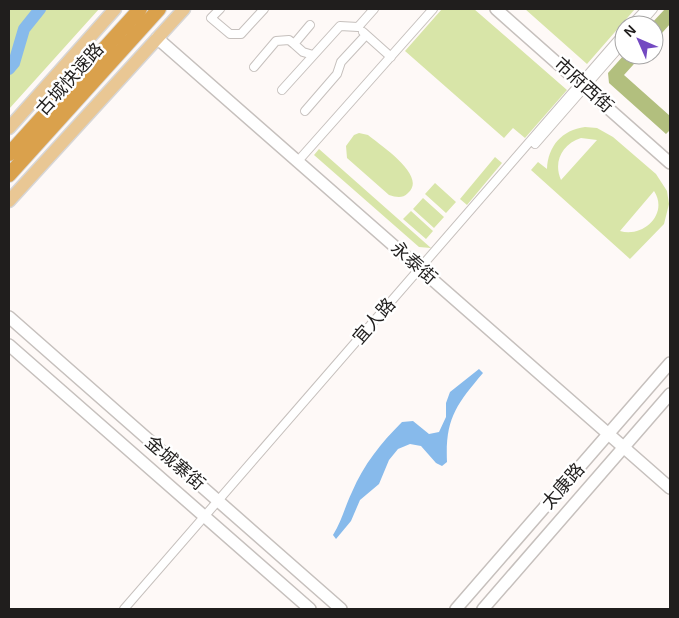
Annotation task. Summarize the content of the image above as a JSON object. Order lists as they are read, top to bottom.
{
  "streets": {
    "highway": ["古城快速路"],
    "main road": [
      "市府西街",
      "永泰街",
      "金城寨街",
      "太康路"
    ],
    "street": ["宜人路"]
  },
  "crossings": [
    ["市府西街", "宜人路"],
    ["永泰街", "宜人路"],
    ["永泰街", "太康路"],
    ["宜人路", "金城寨街"]
  ],
  "north": "top left"
}
